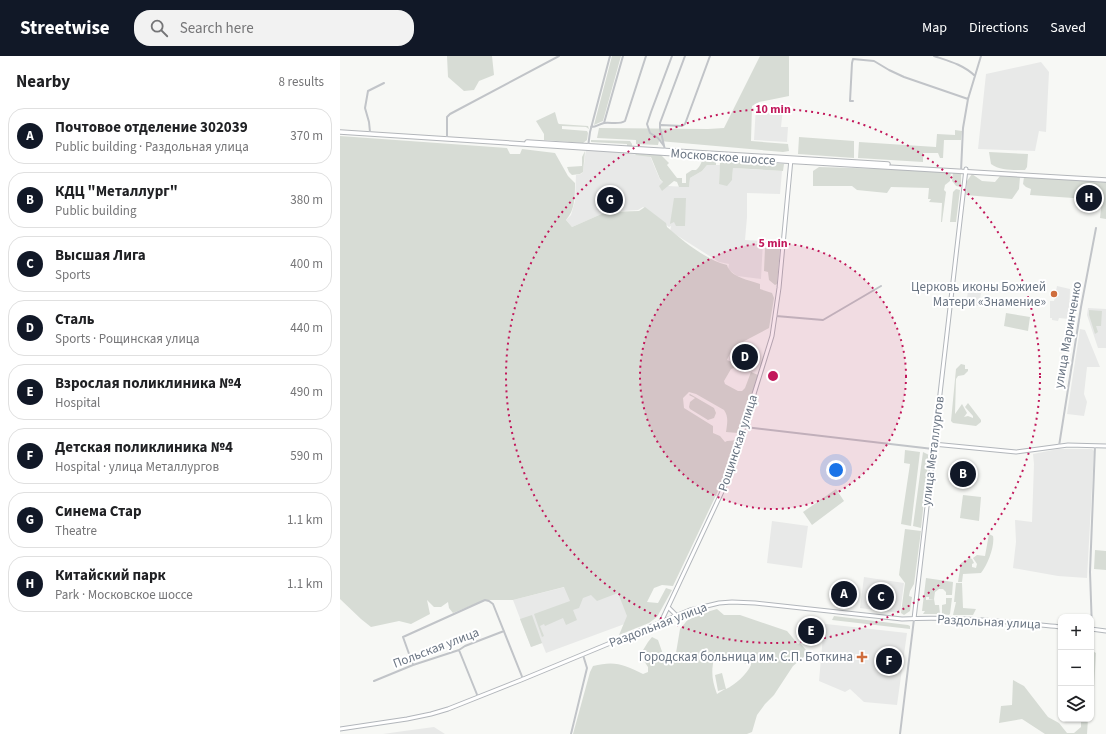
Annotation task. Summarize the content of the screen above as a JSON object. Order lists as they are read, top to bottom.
{
  "streets": {
    "main road": [
      "Московское шоссе",
      "Рощинская улица",
      "улица Металлургов",
      "Раздольная улица"
    ],
    "street": ["улица Маринченко", "Польская улица"]
  },
  "crossings": [
    ["Московское шоссе", "Рощинская улица"],
    ["Московское шоссе", "улица Металлургов"],
    ["Рощинская улица", "Раздольная улица"],
    ["улица Металлургов", "Раздольная улица"]
  ],
  "places": {
    "other": ["Церковь иконы Божией Матери «Знамение»"],
    "health": ["Городская больница им. С.П. Боткина"]
  },
  "page": {
    "header": "Streetwise",
    "search": "Search here",
    "nav": ["Map", "Directions", "Saved"],
    "heading": ["Nearby", "8 results"],
    "list": [
      {
        "mark": "A",
        "name": "Почтовое отделение 302039",
        "note": "Public building · Раздольная улица",
        "value": "370 m"
      },
      {
        "mark": "B",
        "name": "КДЦ \"Металлург\"",
        "note": "Public building",
        "value": "380 m"
      },
      {
        "mark": "C",
        "name": "Высшая Лига",
        "note": "Sports",
        "value": "400 m"
      },
      {
        "mark": "D",
        "name": "Сталь",
        "note": "Sports · Рощинская улица",
        "value": "440 m"
      },
      {
        "mark": "E",
        "name": "Взрослая поликлиника №4",
        "note": "Hospital",
        "value": "490 m"
      },
      {
        "mark": "F",
        "name": "Детская поликлиника №4",
        "note": "Hospital · улица Металлургов",
        "value": "590 m"
      },
      {
        "mark": "G",
        "name": "Синема Стар",
        "note": "Theatre",
        "value": "1.1 km"
      },
      {
        "mark": "H",
        "name": "Китайский парк",
        "note": "Park · Московское шоссе",
        "value": "1.1 km"
      }
    ],
    "pins": [
      "H",
      "G",
      "D",
      "B",
      "A",
      "C",
      "E",
      "F"
    ],
    "map_buttons": ["+", "−"]
  },
  "rings": ["10 min", "5 min"]
}
